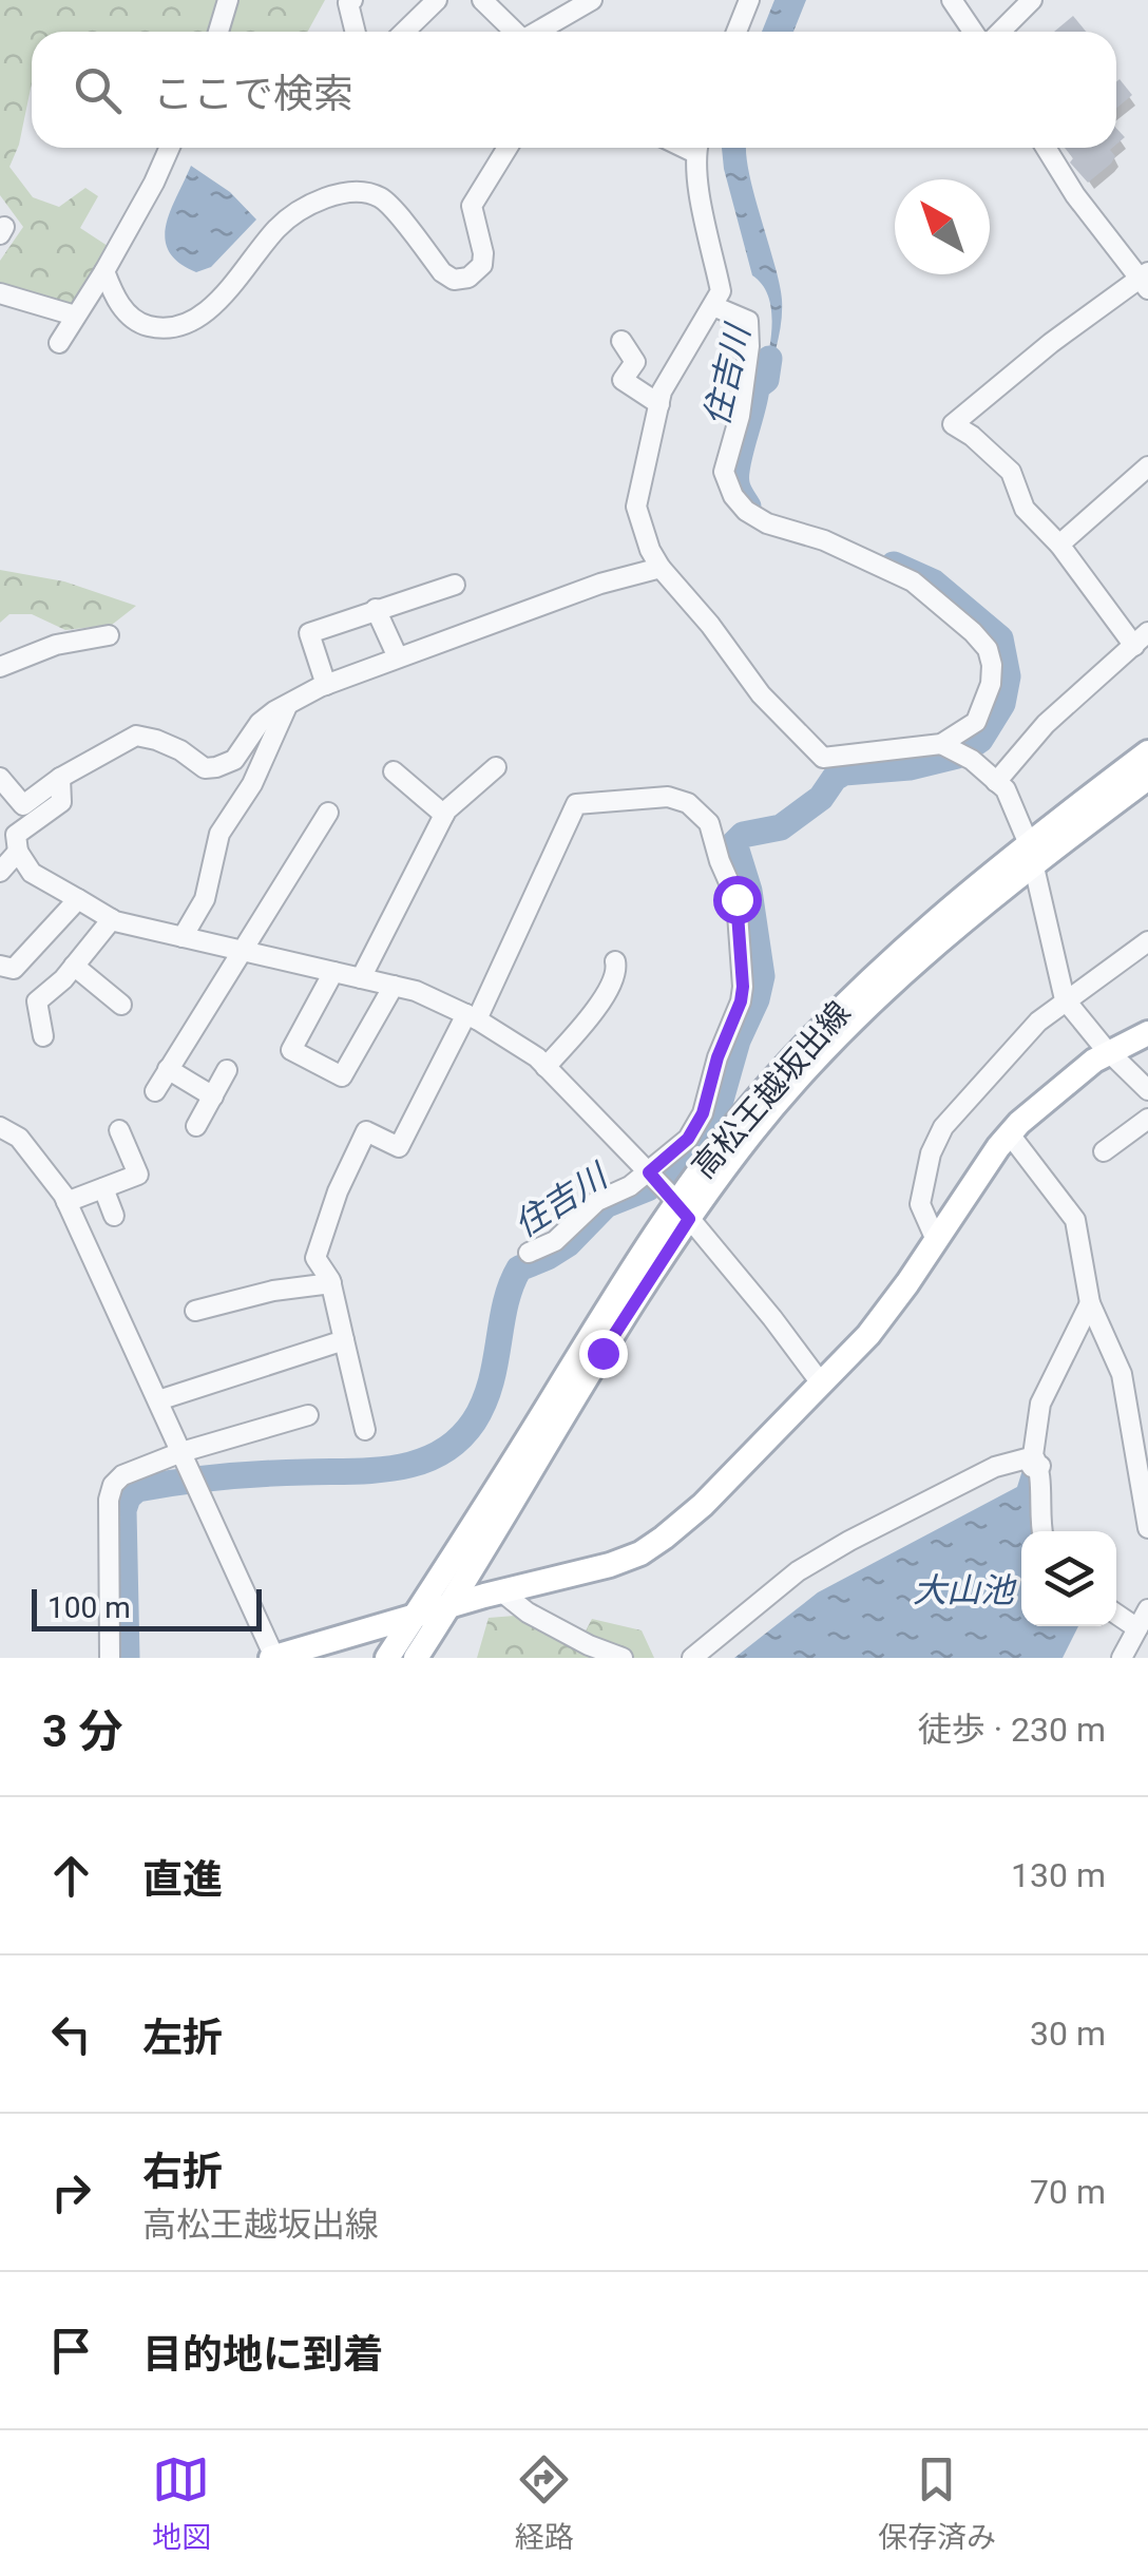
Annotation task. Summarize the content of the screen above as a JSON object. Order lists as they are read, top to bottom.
{
  "streets": {
    "main road": ["高松王越坂出線"]
  },
  "water": ["住吉川", "大山池"],
  "scale_bar": "100 m",
  "north": "top left",
  "page": {
    "search": "ここで検索",
    "scale": "100 m",
    "heading": ["3 分", "徒歩 · 230 m"],
    "list": [
      ["直進", "130 m"],
      ["左折", "30 m"],
      ["右折", "高松王越坂出線", "70 m"],
      "目的地に到着"
    ],
    "nav": ["地図", "経路", "保存済み"]
  }
}
